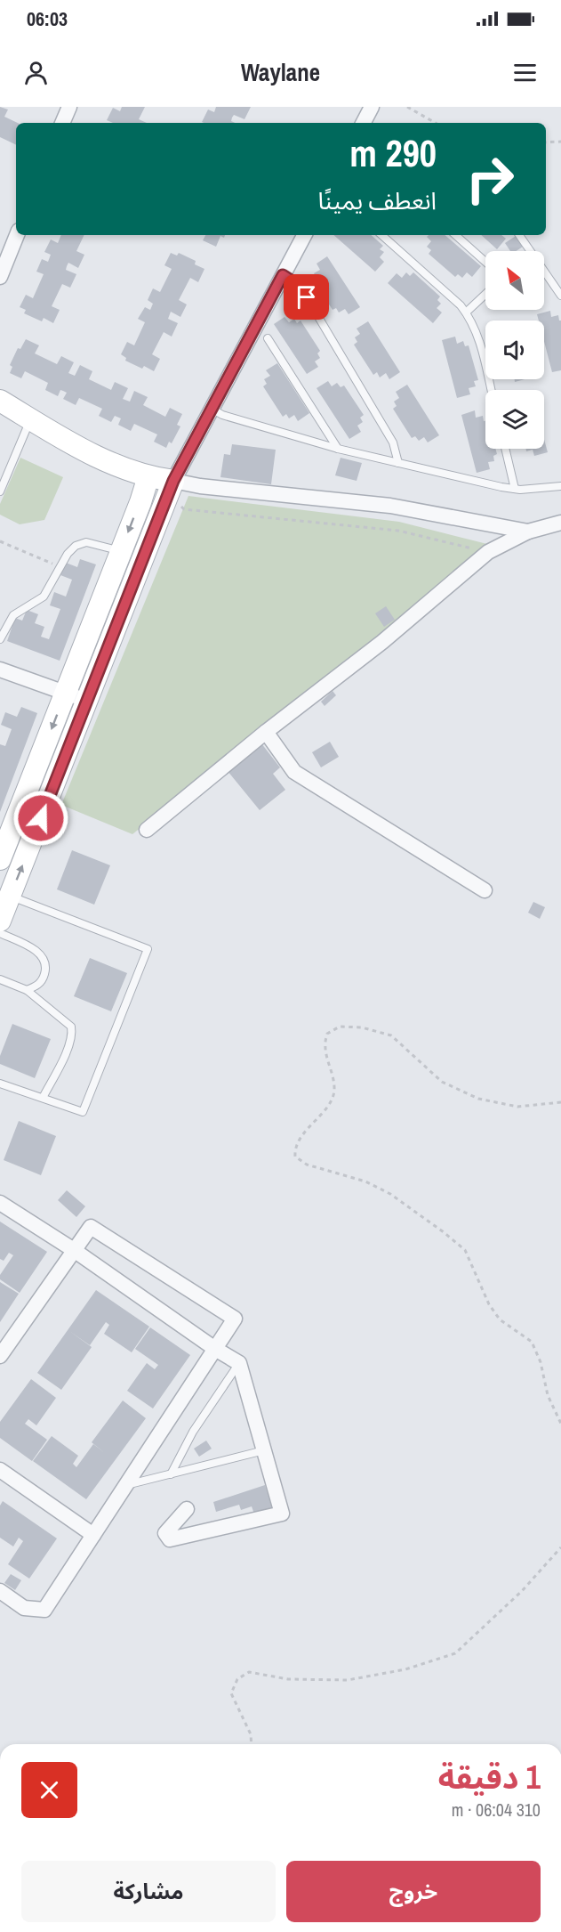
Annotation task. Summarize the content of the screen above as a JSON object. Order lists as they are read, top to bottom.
{
  "north": "top left",
  "page": {
    "status": "06:03",
    "header": "Waylane",
    "turn": ["290 m", "انعطف يمينًا"],
    "heading": ["1 دقيقة", "310 m · 06:04"],
    "buttons": ["خروج", "مشاركة"]
  }
}
